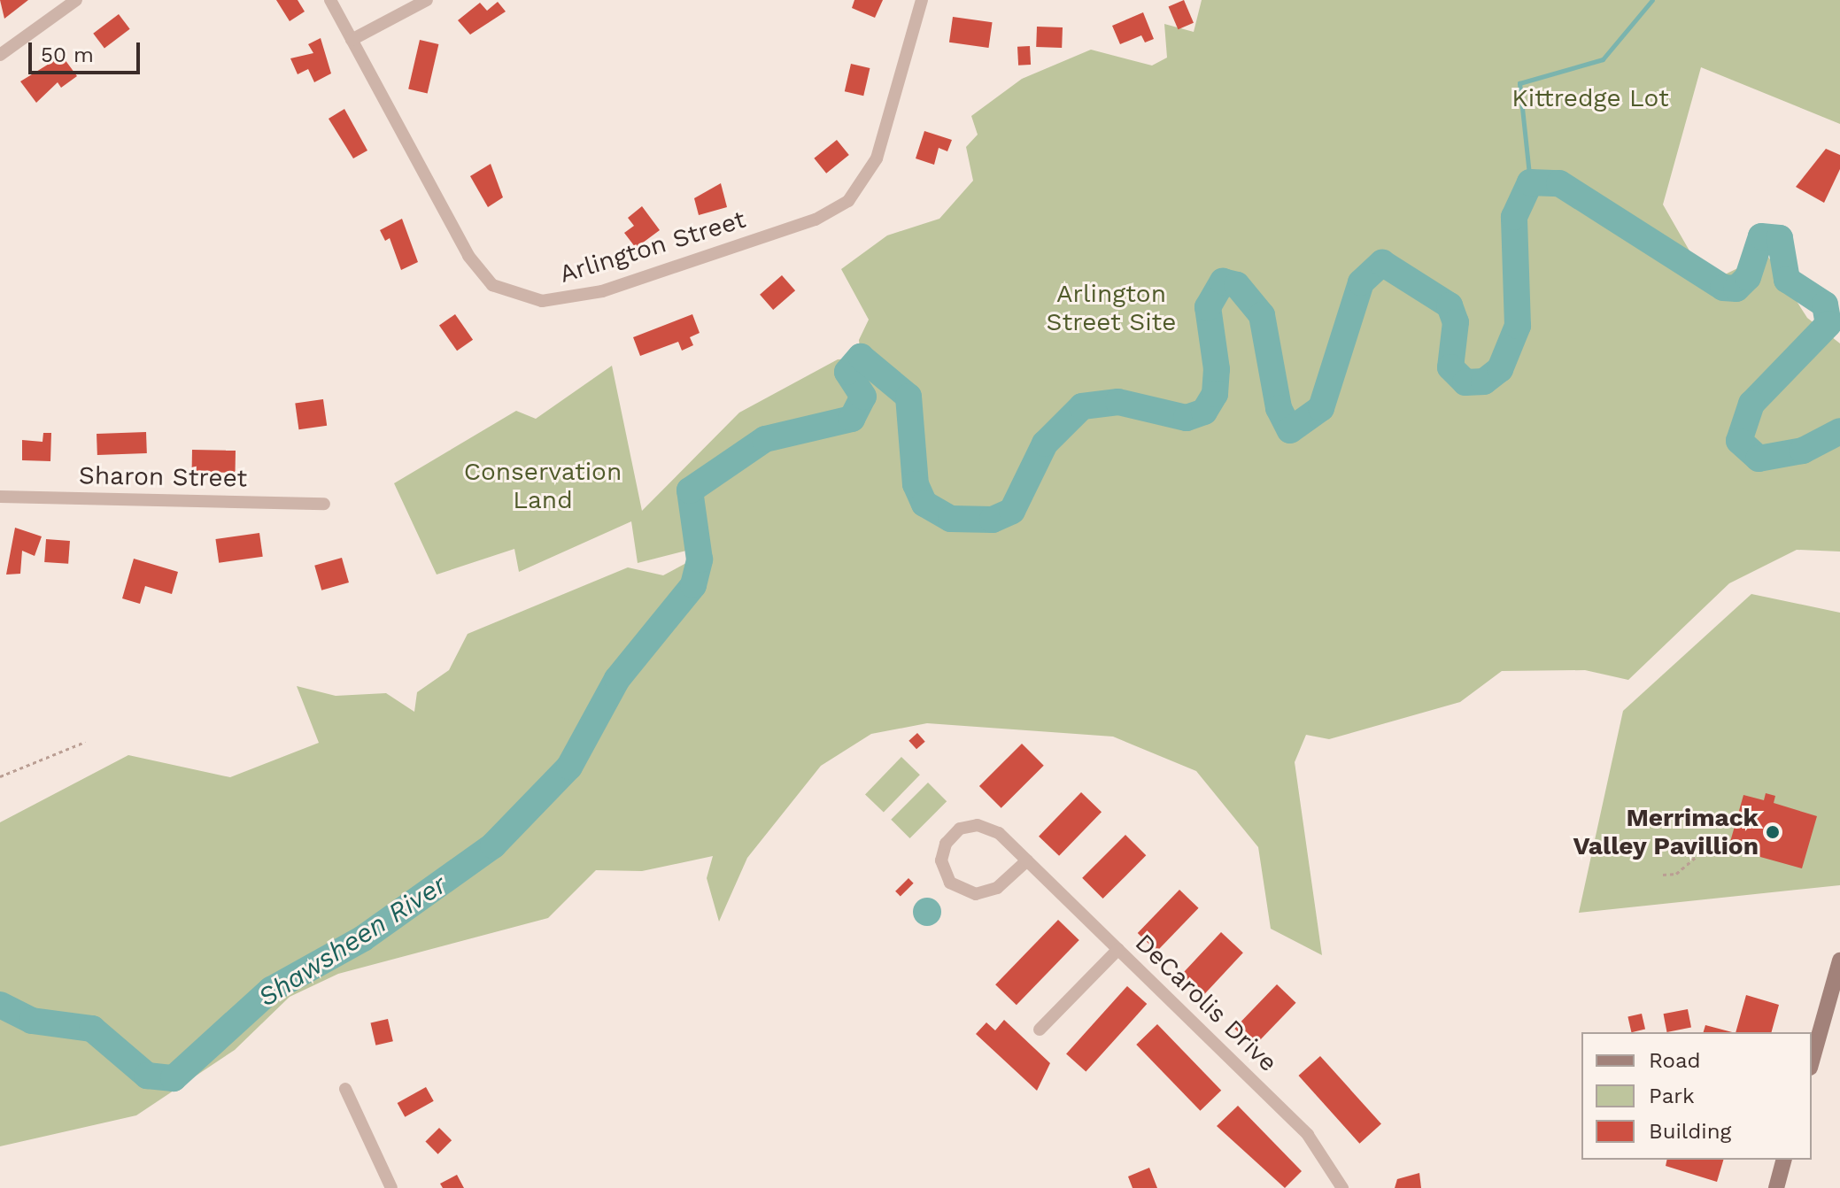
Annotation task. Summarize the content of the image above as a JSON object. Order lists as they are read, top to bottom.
{
  "streets": {
    "street": ["Arlington Street", "Sharon Street", "DeCarolis Drive"]
  },
  "water": ["Shawsheen River"],
  "parks": ["Kittredge Lot", "Arlington Street Site", "Conservation Land"],
  "places": ["Merrimack Valley Pavillion"],
  "legend": ["Road", "Park", "Building"],
  "scale_bar": "50 m"
}
